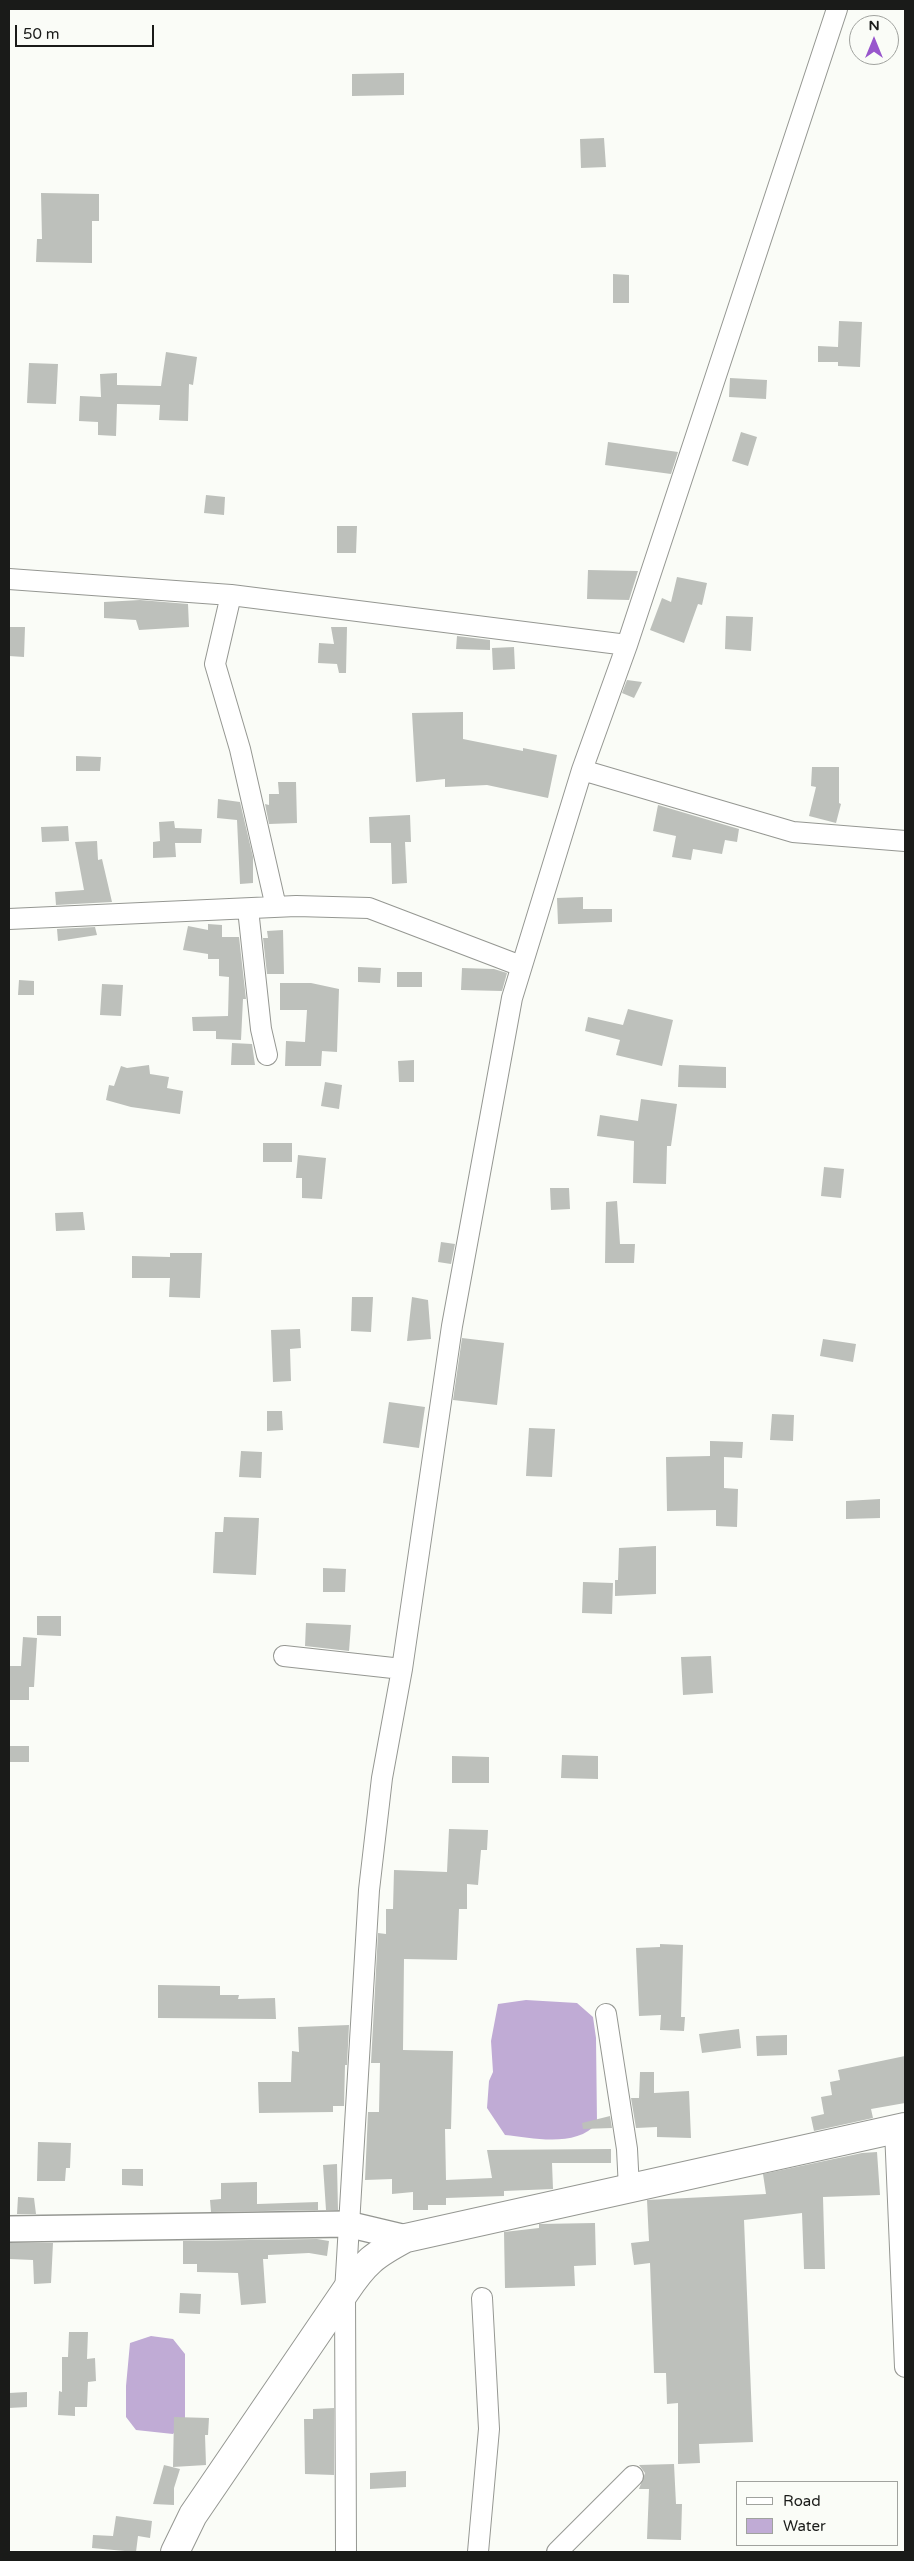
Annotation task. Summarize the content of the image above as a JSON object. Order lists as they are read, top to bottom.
{
  "legend": ["Road", "Water"],
  "scale_bar": "50 m",
  "north": "top"
}
